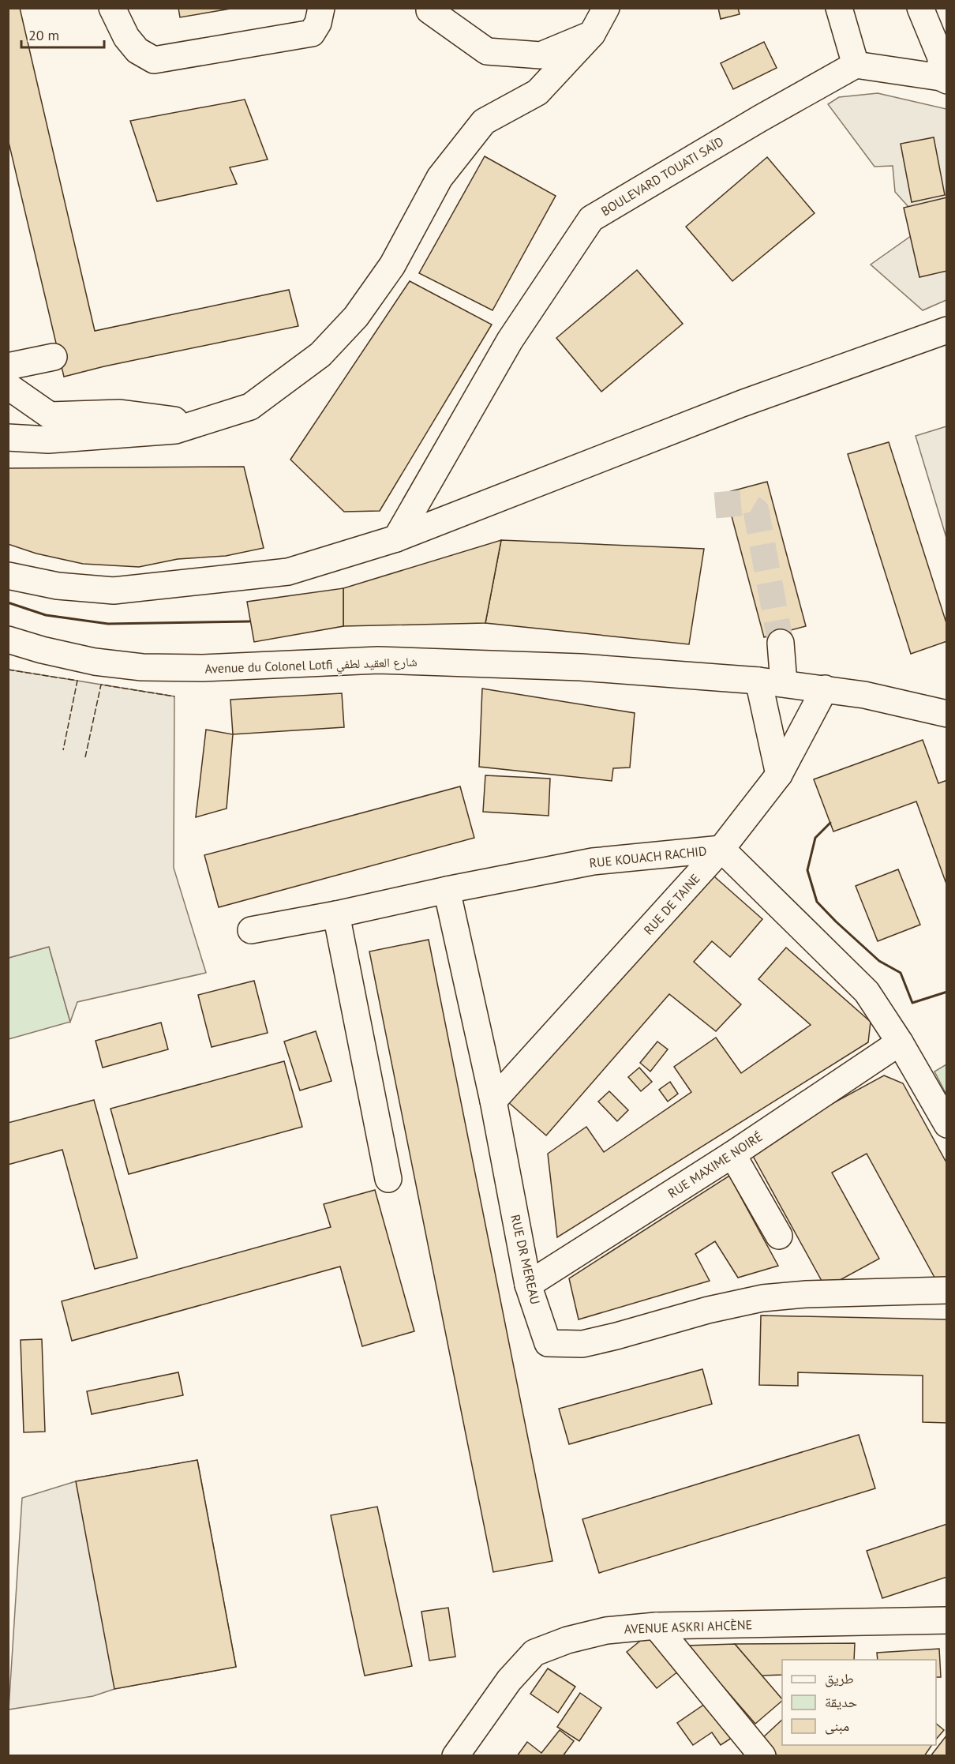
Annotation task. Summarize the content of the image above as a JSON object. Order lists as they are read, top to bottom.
{
  "streets": {
    "street": [
      "BOULEVARD TOUATI SAÏD",
      "Avenue du Colonel Lotfi شارع العقيد لطفي",
      "RUE KOUACH RACHID",
      "RUE DE TAINE",
      "RUE MAXIME NOIRÉ",
      "RUE DR MEREAU",
      "AVENUE ASKRI AHCÈNE"
    ]
  },
  "crossings": [
    ["Avenue du Colonel Lotfi شارع العقيد لطفي", "RUE DE TAINE"],
    ["RUE KOUACH RACHID", "RUE DE TAINE"],
    ["RUE KOUACH RACHID", "RUE MAXIME NOIRÉ"],
    ["RUE KOUACH RACHID", "RUE DR MEREAU"],
    ["RUE DE TAINE", "RUE DR MEREAU"],
    ["RUE MAXIME NOIRÉ", "RUE DR MEREAU"]
  ],
  "legend": ["طريق", "حديقة", "مبنى"],
  "scale_bar": "20 m"
}
